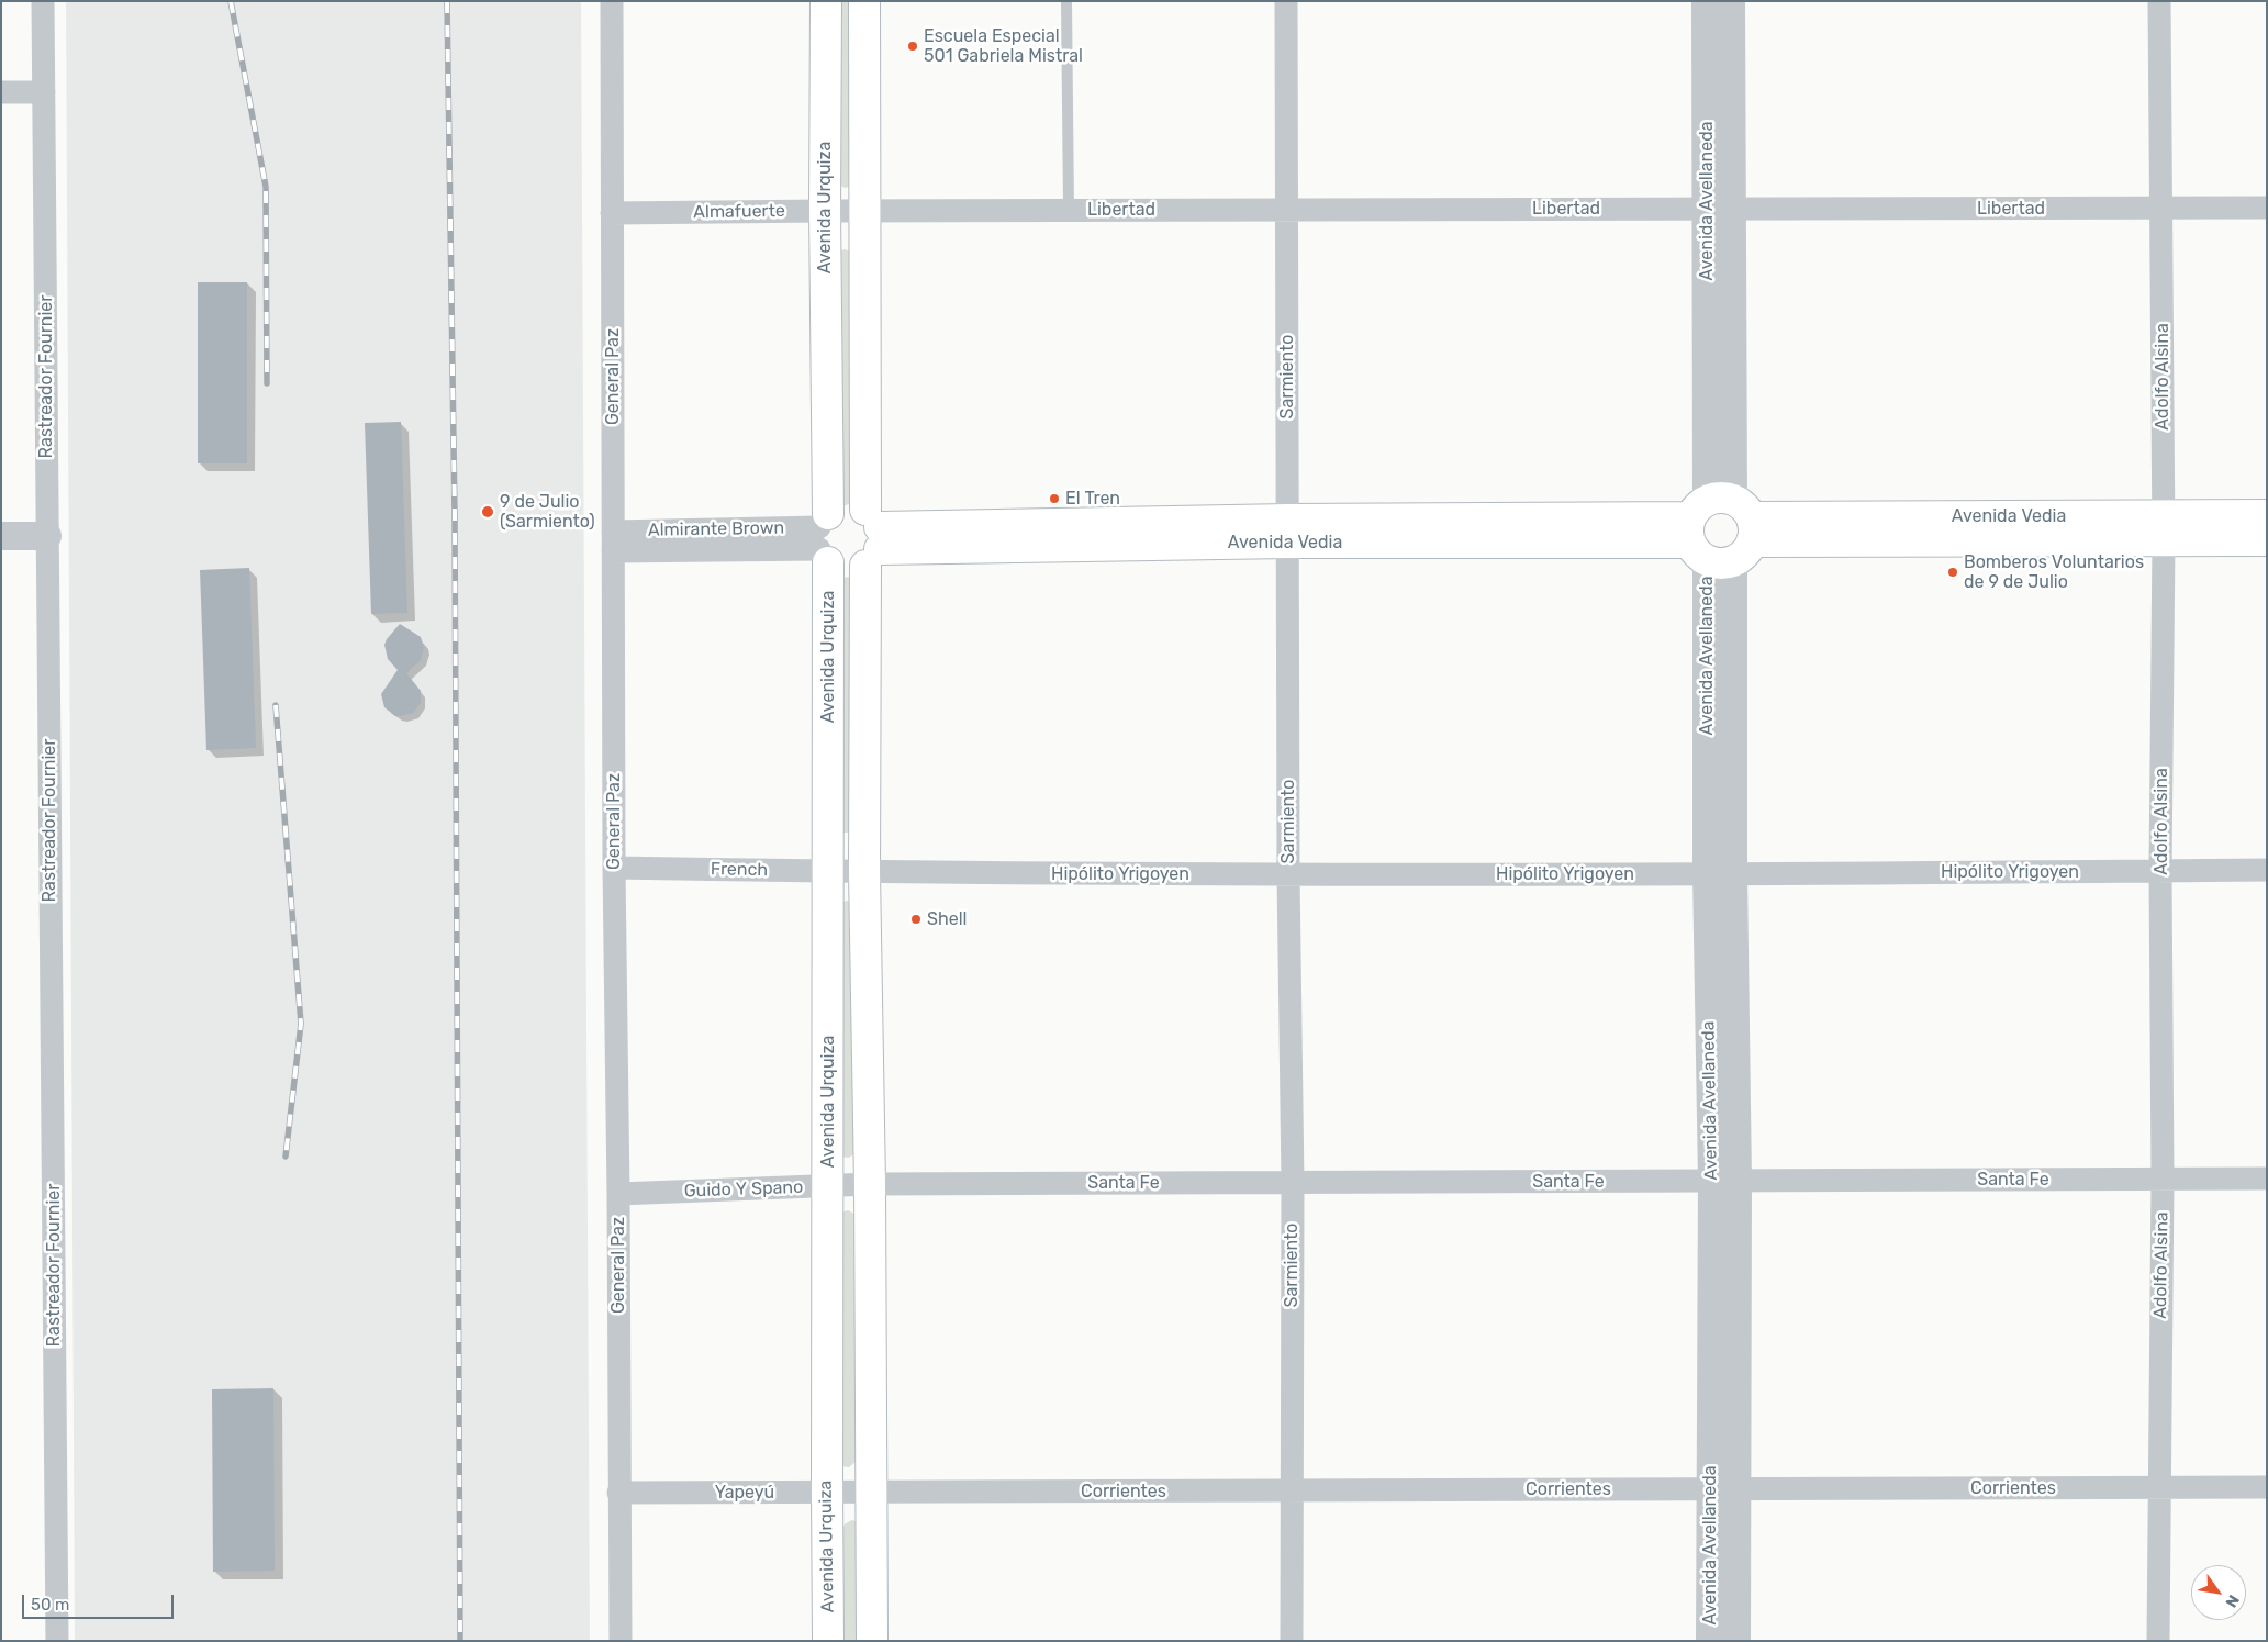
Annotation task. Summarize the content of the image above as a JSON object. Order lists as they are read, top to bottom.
{
  "streets": {
    "main road": ["Avenida Urquiza", "Avenida Vedia"],
    "street": [
      "Avenida Avellaneda",
      "Libertad",
      "Almafuerte",
      "Rastreador Fournier",
      "General Paz",
      "Sarmiento",
      "Adolfo Alsina",
      "Almirante Brown",
      "French",
      "Hipólito Yrigoyen",
      "Santa Fe",
      "Guido Y Spano",
      "Corrientes",
      "Yapeyú"
    ]
  },
  "crossings": [
    ["Avenida Avellaneda", "Libertad"],
    ["Avenida Avellaneda", "Avenida Vedia"],
    ["Avenida Avellaneda", "Hipólito Yrigoyen"],
    ["Avenida Avellaneda", "Santa Fe"],
    ["Avenida Avellaneda", "Corrientes"],
    ["Avenida Urquiza", "Libertad"],
    ["Avenida Urquiza", "Almafuerte"],
    ["Avenida Urquiza", "Avenida Vedia"],
    ["Avenida Urquiza", "Almirante Brown"],
    ["Avenida Urquiza", "French"],
    ["Avenida Urquiza", "Hipólito Yrigoyen"],
    ["Avenida Urquiza", "Santa Fe"],
    ["Avenida Urquiza", "Guido Y Spano"],
    ["Avenida Urquiza", "Corrientes"],
    ["Avenida Urquiza", "Yapeyú"],
    ["Libertad", "Almafuerte"],
    ["Libertad", "Sarmiento"],
    ["Libertad", "Adolfo Alsina"],
    ["Almafuerte", "General Paz"],
    ["General Paz", "Almirante Brown"],
    ["General Paz", "French"],
    ["General Paz", "Guido Y Spano"],
    ["General Paz", "Yapeyú"],
    ["Sarmiento", "Avenida Vedia"],
    ["Sarmiento", "Hipólito Yrigoyen"],
    ["Sarmiento", "Santa Fe"],
    ["Sarmiento", "Corrientes"],
    ["Adolfo Alsina", "Avenida Vedia"],
    ["Adolfo Alsina", "Hipólito Yrigoyen"],
    ["Adolfo Alsina", "Santa Fe"],
    ["Adolfo Alsina", "Corrientes"],
    ["French", "Hipólito Yrigoyen"],
    ["Santa Fe", "Guido Y Spano"],
    ["Corrientes", "Yapeyú"]
  ],
  "places": [
    "Escuela Especial 501 Gabriela Mistral",
    "El Tren",
    "9 de Julio (Sarmiento)",
    "Bomberos Voluntarios de 9 de Julio",
    "Shell"
  ],
  "scale_bar": "50 m",
  "north": "bottom right"
}
